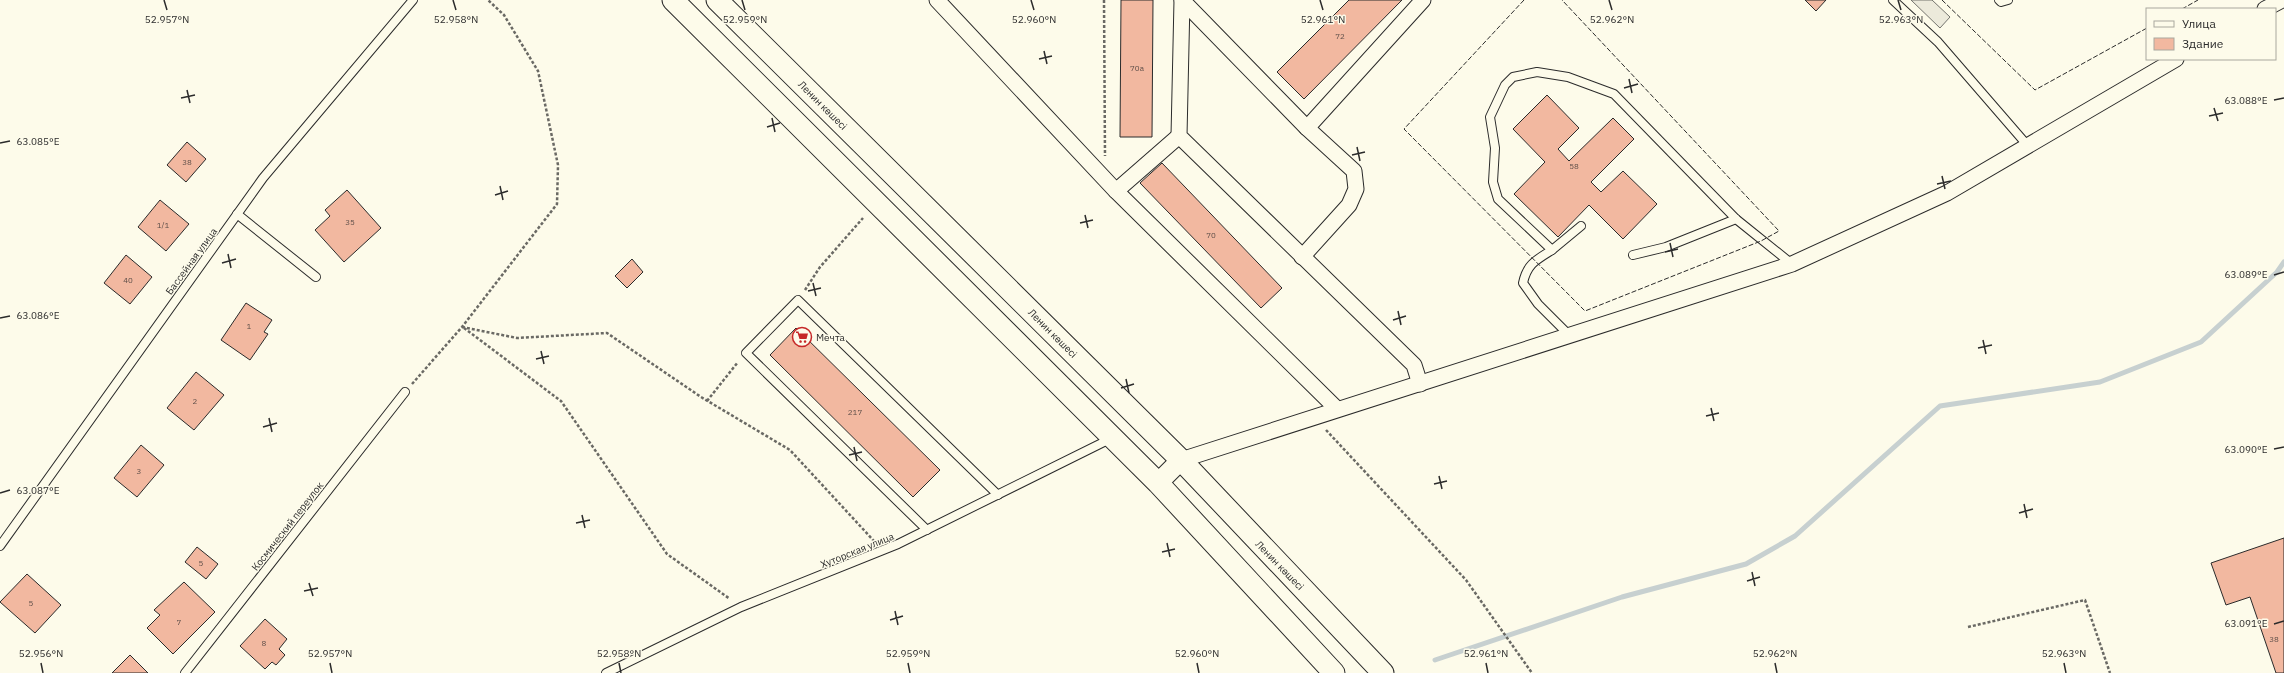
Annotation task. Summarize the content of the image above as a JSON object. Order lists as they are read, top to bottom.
{
  "streets": {
    "main road": ["Ленин көшесі"],
    "lane": ["Бассейная улица", "Космический переулок", "Хуторская улица"]
  },
  "places": {
    "supermarket": ["Мечта"]
  },
  "house_numbers": [
    "72",
    "70а",
    "38",
    "58",
    "35",
    "1/1",
    "70",
    "40",
    "1",
    "2",
    "217",
    "3",
    "5",
    "5",
    "7",
    "38",
    "8"
  ],
  "legend": ["Улица", "Здание"],
  "coordinates": [
    "52.957°N",
    "52.958°N",
    "52.959°N",
    "52.960°N",
    "52.961°N",
    "52.962°N",
    "52.963°N",
    "63.088°E",
    "63.085°E",
    "63.089°E",
    "63.086°E",
    "63.090°E",
    "63.087°E",
    "63.091°E",
    "52.956°N"
  ]
}
